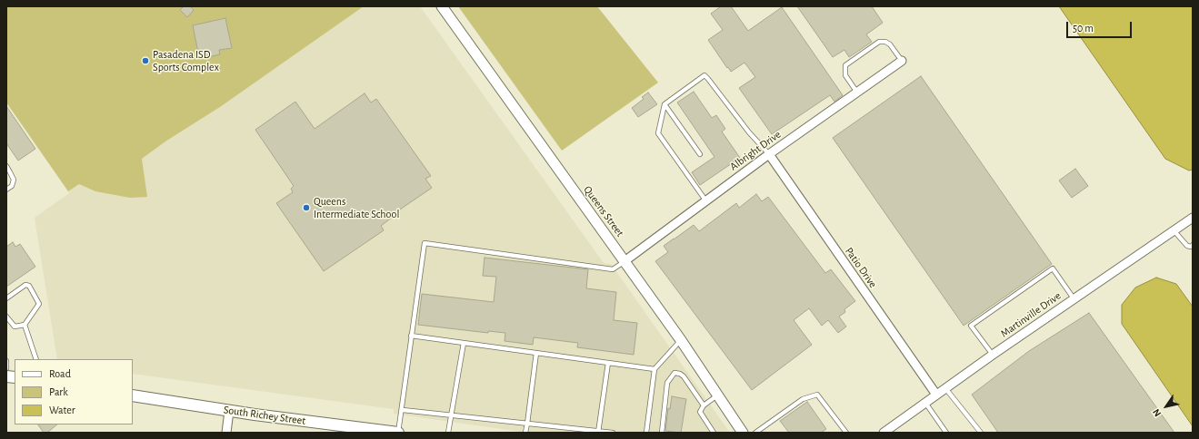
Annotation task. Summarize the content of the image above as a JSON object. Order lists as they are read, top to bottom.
{
  "streets": {
    "main road": ["South Richey Street"],
    "street": [
      "Albright Drive",
      "Queens Street",
      "Patio Drive",
      "Martinville Drive"
    ]
  },
  "crossings": [
    ["Albright Drive", "Queens Street"],
    ["Albright Drive", "Patio Drive"],
    ["Patio Drive", "Martinville Drive"]
  ],
  "places": ["Pasadena ISD Sports Complex", "Queens Intermediate School"],
  "legend": ["Road", "Park", "Water"],
  "scale_bar": "50 m",
  "north": "bottom left"
}
